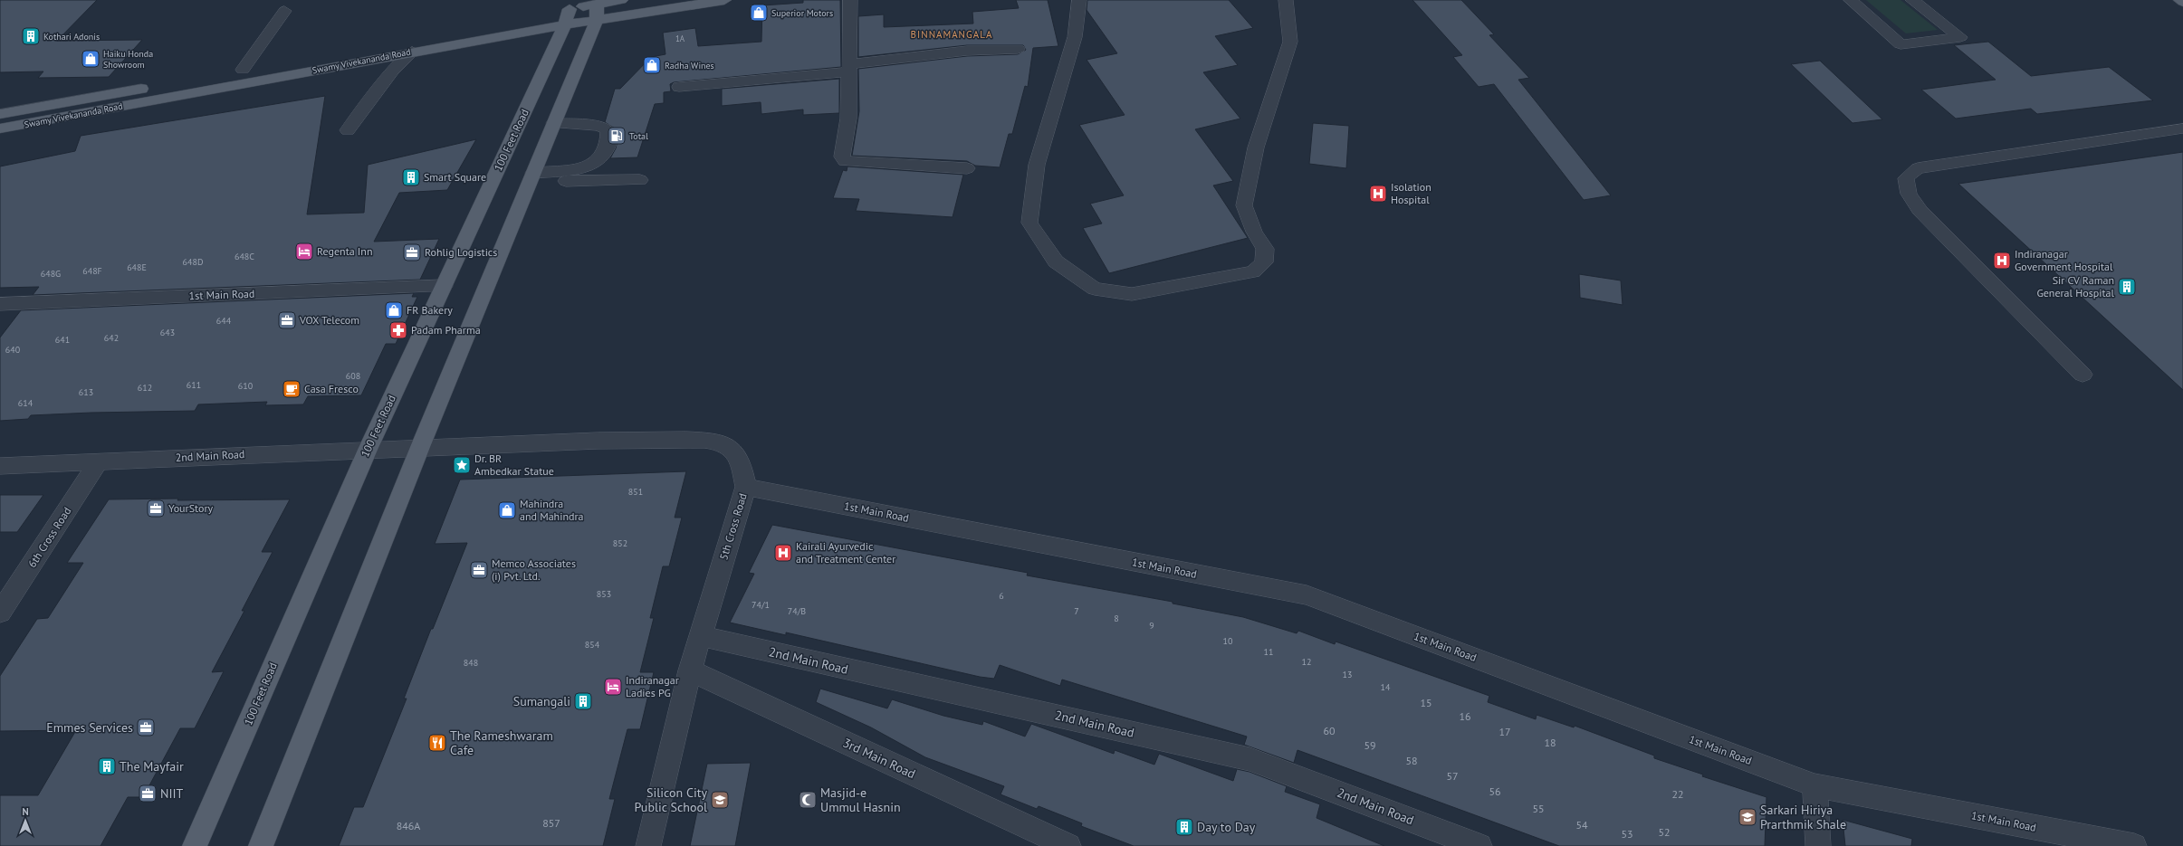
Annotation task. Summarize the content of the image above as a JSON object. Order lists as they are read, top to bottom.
{
  "streets": {
    "main road": ["Swamy Vivekananda Road", "100 Feet Road"],
    "street": [
      "1st Main Road",
      "2nd Main Road",
      "5th Cross Road",
      "6th Cross Road",
      "3rd Main Road"
    ]
  },
  "crossings": [
    ["Swamy Vivekananda Road", "100 Feet Road"],
    ["100 Feet Road", "1st Main Road"],
    ["100 Feet Road", "2nd Main Road"],
    ["1st Main Road", "5th Cross Road"],
    ["2nd Main Road", "5th Cross Road"],
    ["2nd Main Road", "6th Cross Road"],
    ["5th Cross Road", "3rd Main Road"]
  ],
  "districts": ["BINNAMANGALA"],
  "places": {
    "shop": [
      "Superior Motors",
      "Haiku Honda Showroom",
      "Radha Wines",
      "FR Bakery",
      "Mahindra and Mahindra"
    ],
    "building": [
      "Kothari Adonis",
      "Smart Square",
      "Sir CV Raman General Hospital",
      "Sumangali",
      "The Mayfair",
      "Day to Day"
    ],
    "fuel station": ["Total"],
    "hospital": ["Isolation Hospital", "Indiranagar Government Hospital", "Kairali Ayurvedic and Treatment Center"],
    "hotel": ["Regenta Inn", "Indiranagar Ladies PG"],
    "office": [
      "Rohlig Logistics",
      "VOX Telecom",
      "YourStory",
      "Memco Associates (i) Pvt. Ltd.",
      "Emmes Services",
      "NIIT"
    ],
    "pharmacy": ["Padam Pharma"],
    "cafe": ["Casa Fresco"],
    "place": ["Dr. BR Ambedkar Statue"],
    "restaurant": ["The Rameshwaram Cafe"],
    "school or university": ["Silicon City Public School", "Sarkari Hiriya Prarthmik Shale"],
    "mosque": ["Masjid-e Ummul Hasnin"]
  },
  "house_numbers": [
    "1A",
    "648C",
    "648D",
    "648E",
    "648F",
    "648G",
    "644",
    "643",
    "642",
    "641",
    "640",
    "608",
    "611",
    "610",
    "612",
    "613",
    "614",
    "851",
    "852",
    "853",
    "6",
    "74/1",
    "74/B",
    "7",
    "8",
    "9",
    "10",
    "854",
    "11",
    "12",
    "848",
    "13",
    "14",
    "15",
    "16",
    "60",
    "17",
    "18",
    "59",
    "58",
    "57",
    "56",
    "22",
    "55",
    "857",
    "54",
    "846A",
    "52",
    "53"
  ],
  "north": "top"
}
